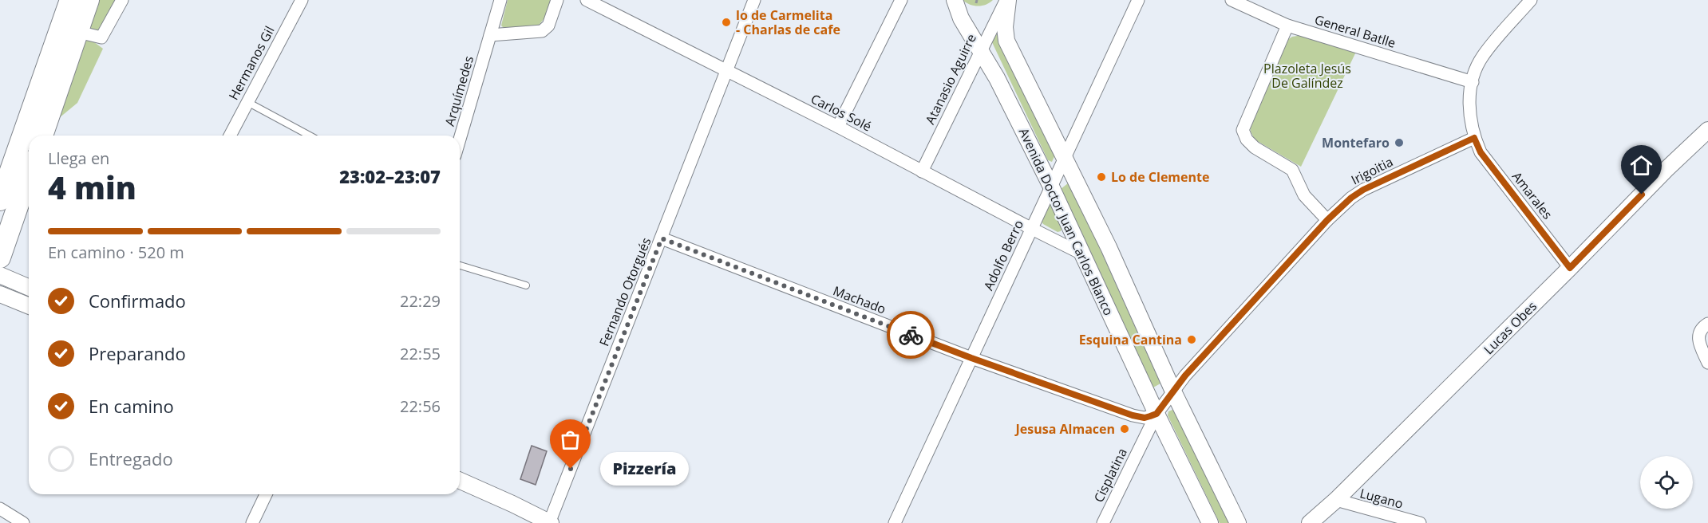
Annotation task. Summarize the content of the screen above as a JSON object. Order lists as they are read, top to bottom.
{
  "streets": {
    "street": [
      "General Batlle",
      "Hermanos Gil",
      "Atanasio Aguirre",
      "Arquímedes",
      "Carlos Solé",
      "Irigoitia",
      "Amarales",
      "Avenida Doctor Juan Carlos Blanco",
      "Adolfo Berro",
      "Fernando Otorgués",
      "Machado",
      "Lucas Obes",
      "Cisplatina",
      "Lugano"
    ]
  },
  "crossings": [
    ["Atanasio Aguirre", "Carlos Solé"],
    ["Atanasio Aguirre", "Avenida Doctor Juan Carlos Blanco"],
    ["Carlos Solé", "Avenida Doctor Juan Carlos Blanco"],
    ["Carlos Solé", "Adolfo Berro"],
    ["Carlos Solé", "Fernando Otorgués"],
    ["Irigoitia", "Amarales"],
    ["Irigoitia", "Avenida Doctor Juan Carlos Blanco"],
    ["Irigoitia", "Cisplatina"],
    ["Amarales", "Lucas Obes"],
    ["Avenida Doctor Juan Carlos Blanco", "Adolfo Berro"],
    ["Avenida Doctor Juan Carlos Blanco", "Machado"],
    ["Avenida Doctor Juan Carlos Blanco", "Cisplatina"],
    ["Adolfo Berro", "Machado"],
    ["Fernando Otorgués", "Machado"],
    ["Machado", "Cisplatina"],
    ["Lucas Obes", "Lugano"]
  ],
  "parks": ["Plazoleta Jesús De Galíndez"],
  "places": [
    "lo de Carmelita - Charlas de cafe",
    "Montefaro",
    "Lo de Clemente",
    "Esquina Cantina",
    "Jesusa Almacen",
    "Pizzería"
  ],
  "page": {
    "heading": ["4 min", "Llega en", "23:02–23:07"],
    "bar": "En camino · 520 m",
    "list": [
      ["Confirmado", "22:29"],
      ["Preparando", "22:55"],
      ["En camino", "22:56"],
      "Entregado"
    ],
    "bubble": "Pizzería"
  }
}
